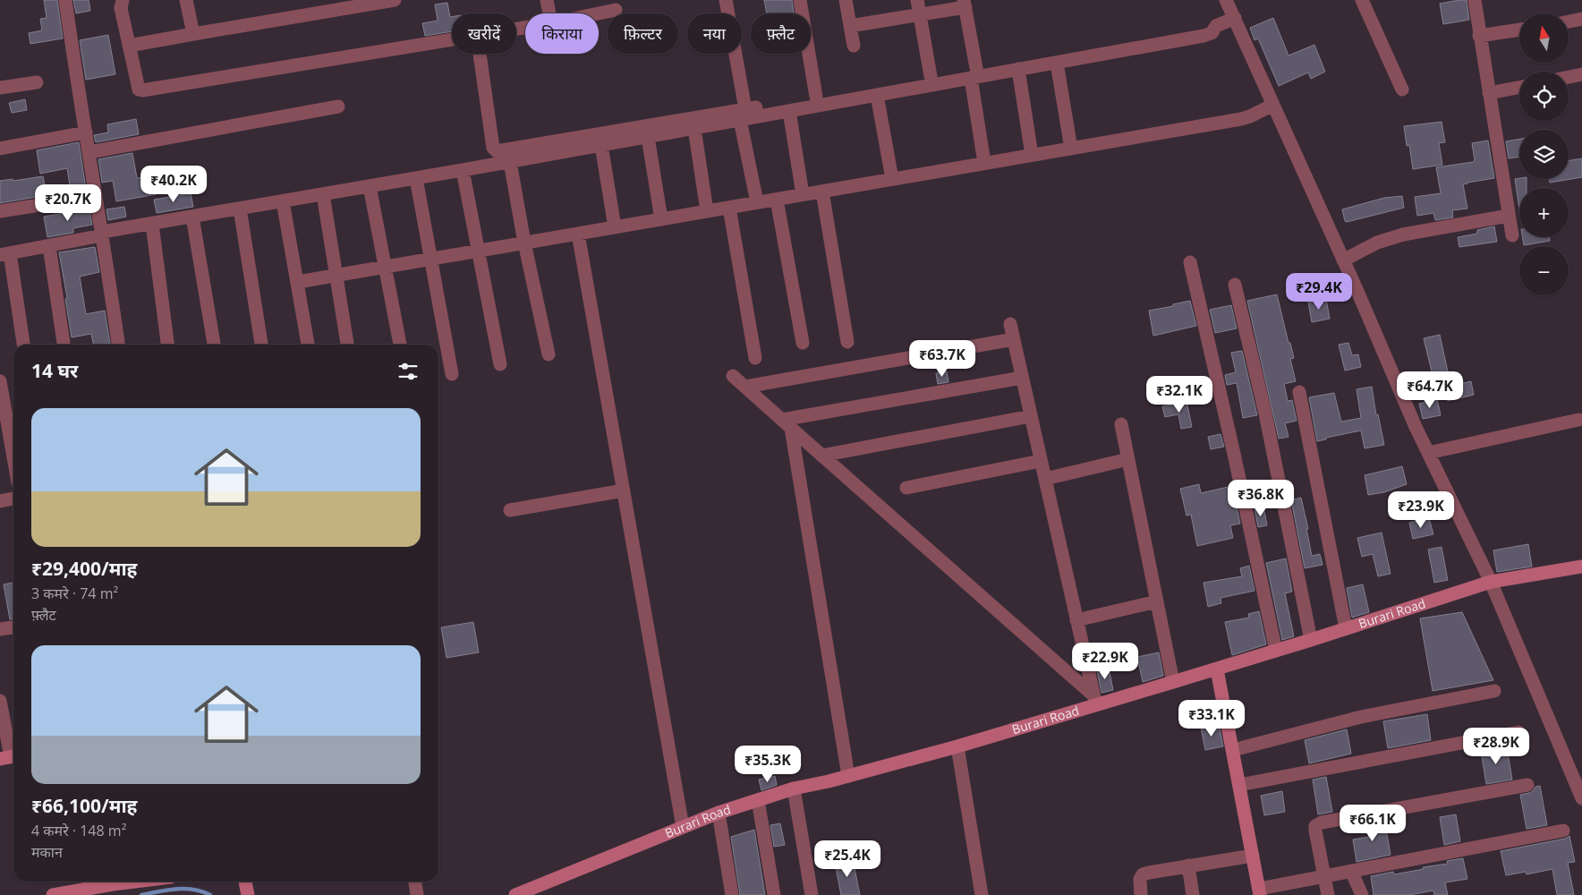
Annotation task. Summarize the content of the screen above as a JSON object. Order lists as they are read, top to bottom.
{
  "streets": {
    "main road": ["Burari Road"]
  },
  "north": "top",
  "page": {
    "map_buttons": ["+", "−"],
    "chip": [
      "खरीदें",
      "किराया",
      "फ़िल्टर",
      "नया",
      "फ़्लैट"
    ],
    "price": [
      "₹40.2K",
      "₹20.7K",
      "₹29.4K",
      "₹63.7K",
      "₹64.7K",
      "₹32.1K",
      "₹36.8K",
      "₹23.9K",
      "₹22.9K",
      "₹33.1K",
      "₹28.9K",
      "₹35.3K",
      "₹66.1K",
      "₹25.4K"
    ],
    "heading": "14 घर",
    "list": [
      {
        "name": "₹29,400/माह",
        "note": "3 कमरे · 74 m² · फ़्लैट"
      },
      {
        "name": "₹66,100/माह",
        "note": "4 कमरे · 148 m² · मकान"
      }
    ]
  }
}
